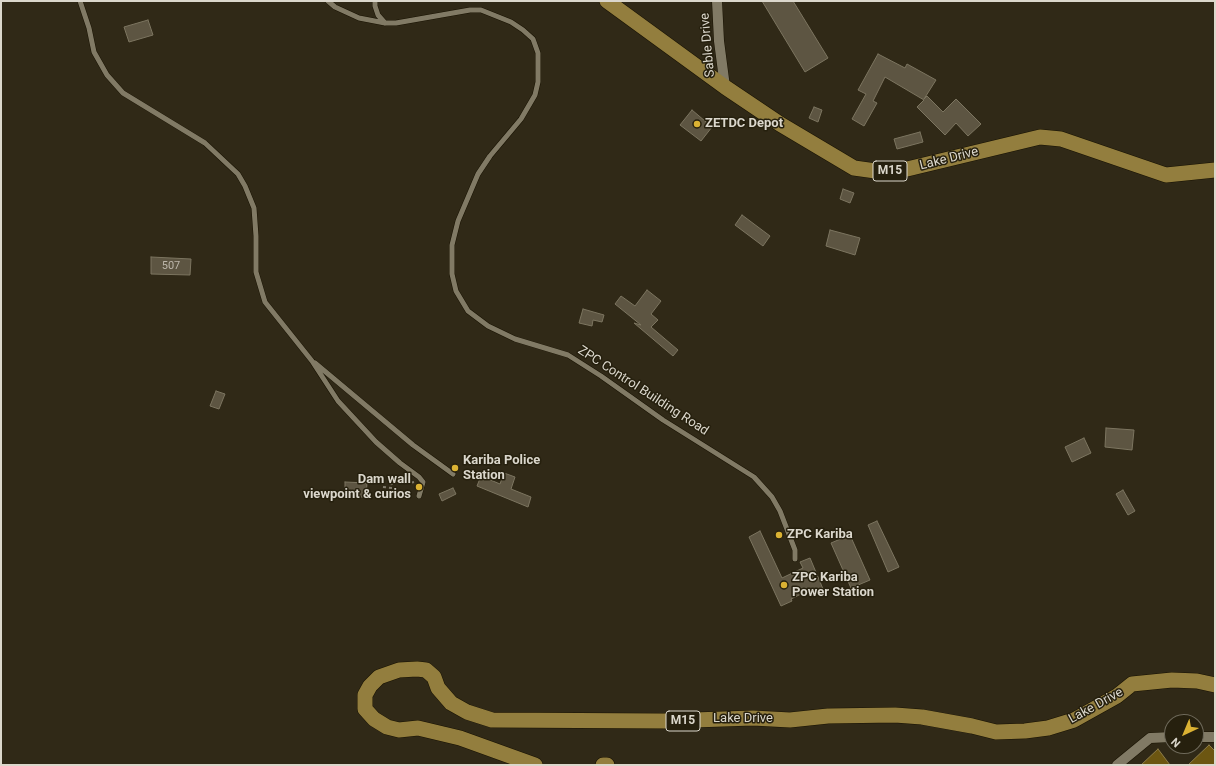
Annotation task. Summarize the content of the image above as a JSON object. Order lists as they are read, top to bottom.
{
  "streets": {
    "main road": ["Lake Drive", "M15"],
    "street": ["Sable Drive"],
    "lane": ["ZPC Control Building Road"]
  },
  "crossings": [
    ["Sable Drive", "Lake Drive"]
  ],
  "places": [
    "ZETDC Depot",
    "Kariba Police Station",
    "Dam wall viewpoint & curios",
    "ZPC Kariba",
    "ZPC Kariba Power Station"
  ],
  "house_numbers": ["507"],
  "north": "bottom left"
}
